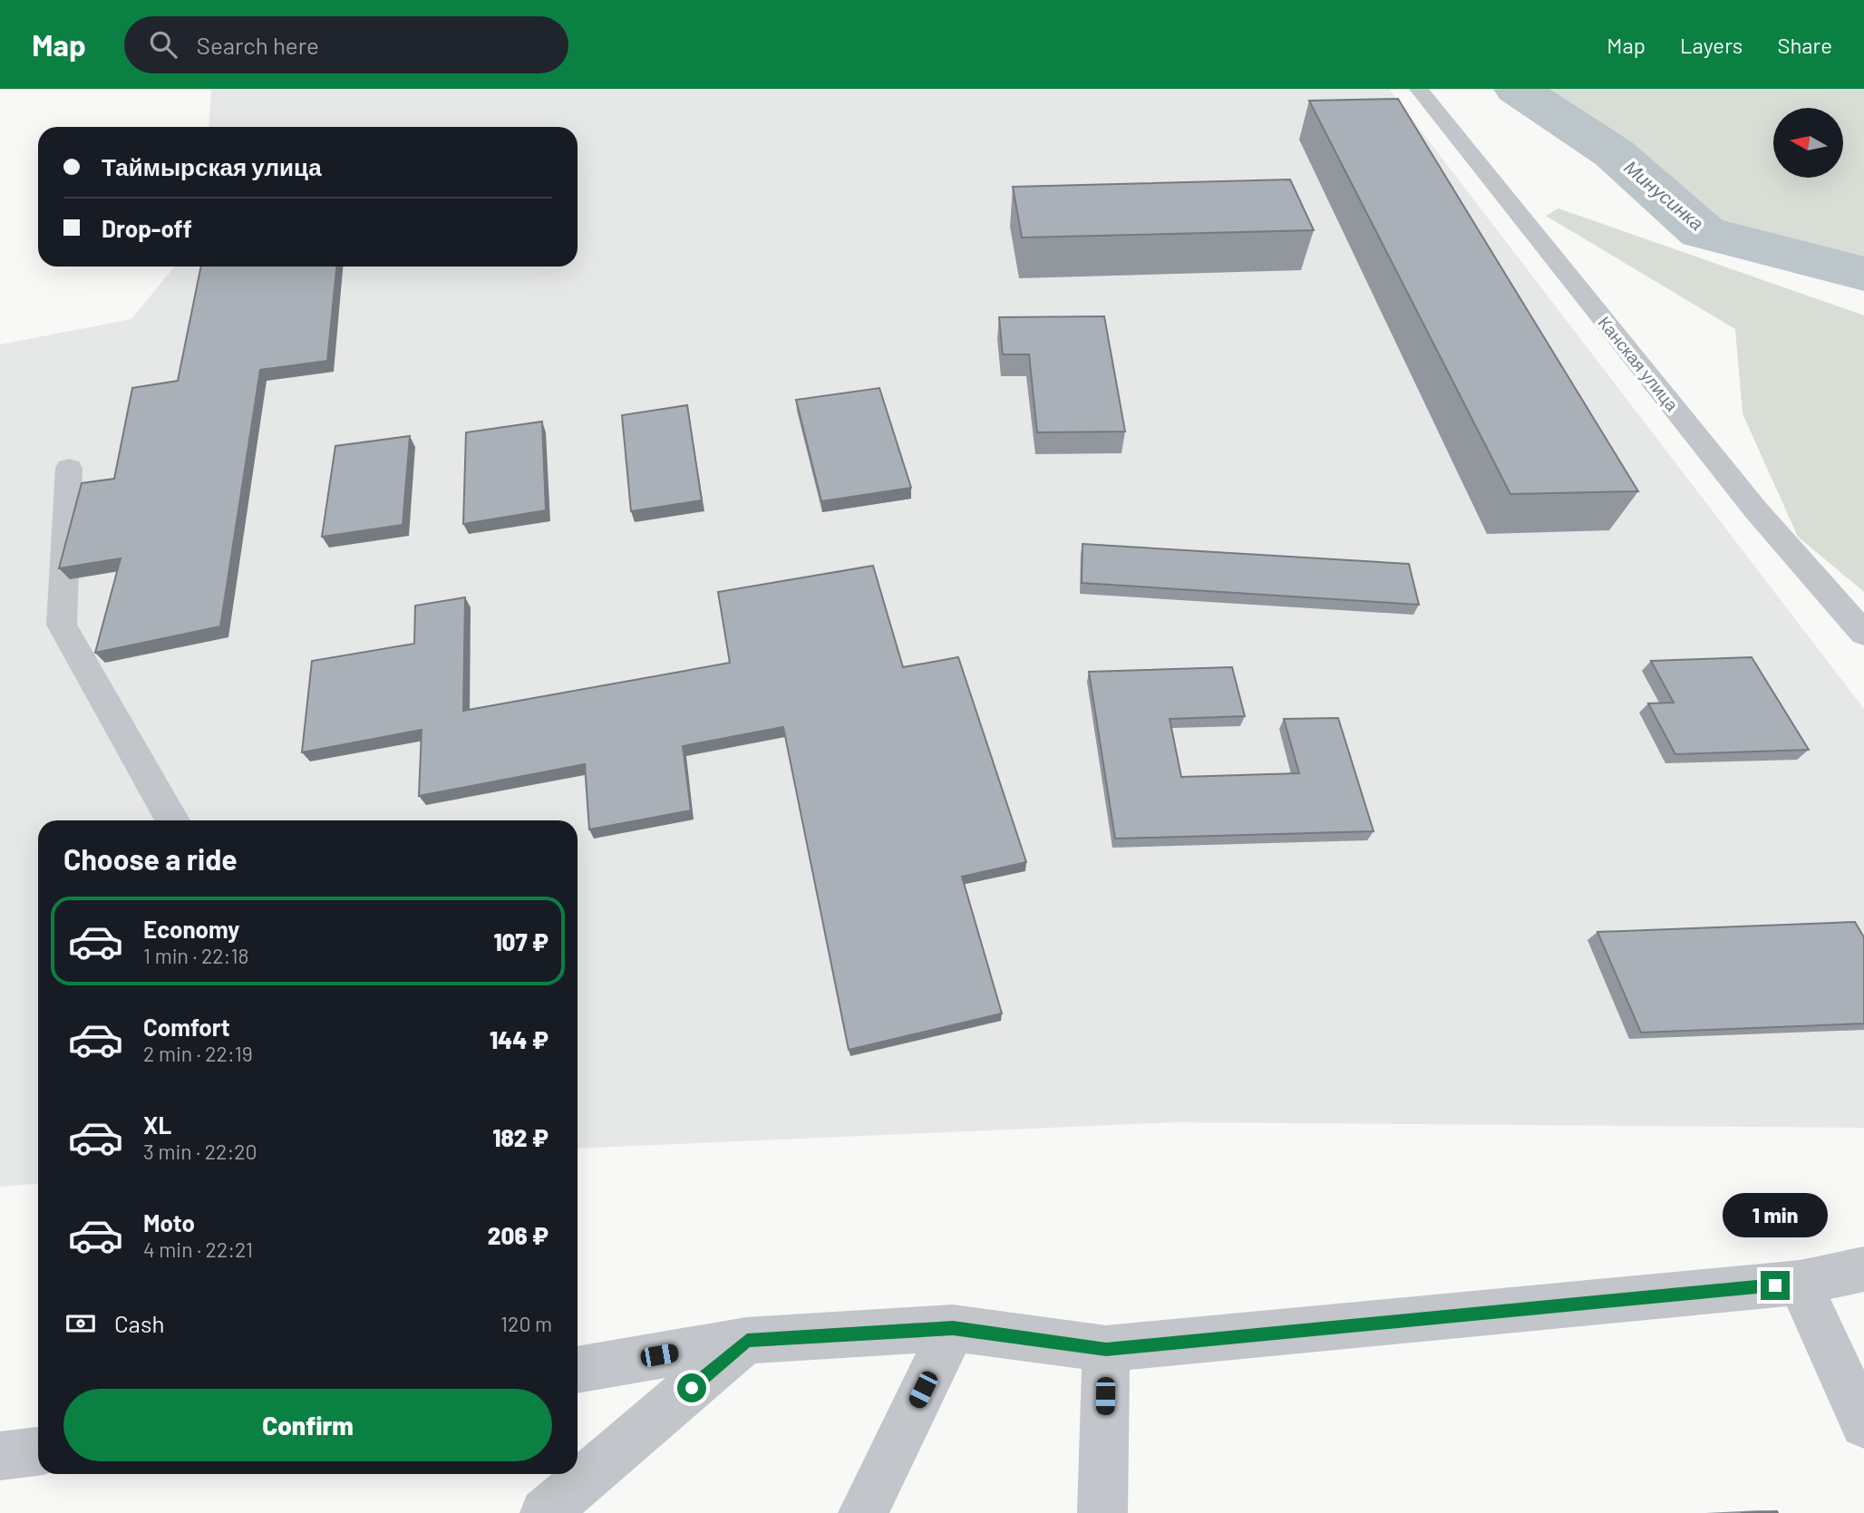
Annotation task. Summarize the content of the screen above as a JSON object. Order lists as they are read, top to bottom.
{
  "streets": {
    "street": ["Канская улица"]
  },
  "water": ["Минусинка"],
  "north": "left",
  "page": {
    "header": "Map",
    "search": "Search here",
    "nav": ["Map", "Layers", "Share"],
    "banner": ["Таймырская улица", "Drop-off"],
    "heading": "Choose a ride",
    "list": [
      {
        "name": "Economy",
        "note": "1 min · 22:18",
        "value": "107 ₽"
      },
      {
        "name": "Comfort",
        "note": "2 min · 22:19",
        "value": "144 ₽"
      },
      {
        "name": "XL",
        "note": "3 min · 22:20",
        "value": "182 ₽"
      },
      {
        "name": "Moto",
        "note": "4 min · 22:21",
        "value": "206 ₽"
      }
    ],
    "bubble": "1 min",
    "pay": ["Cash", "120 m"],
    "buttons": "Confirm"
  }
}
